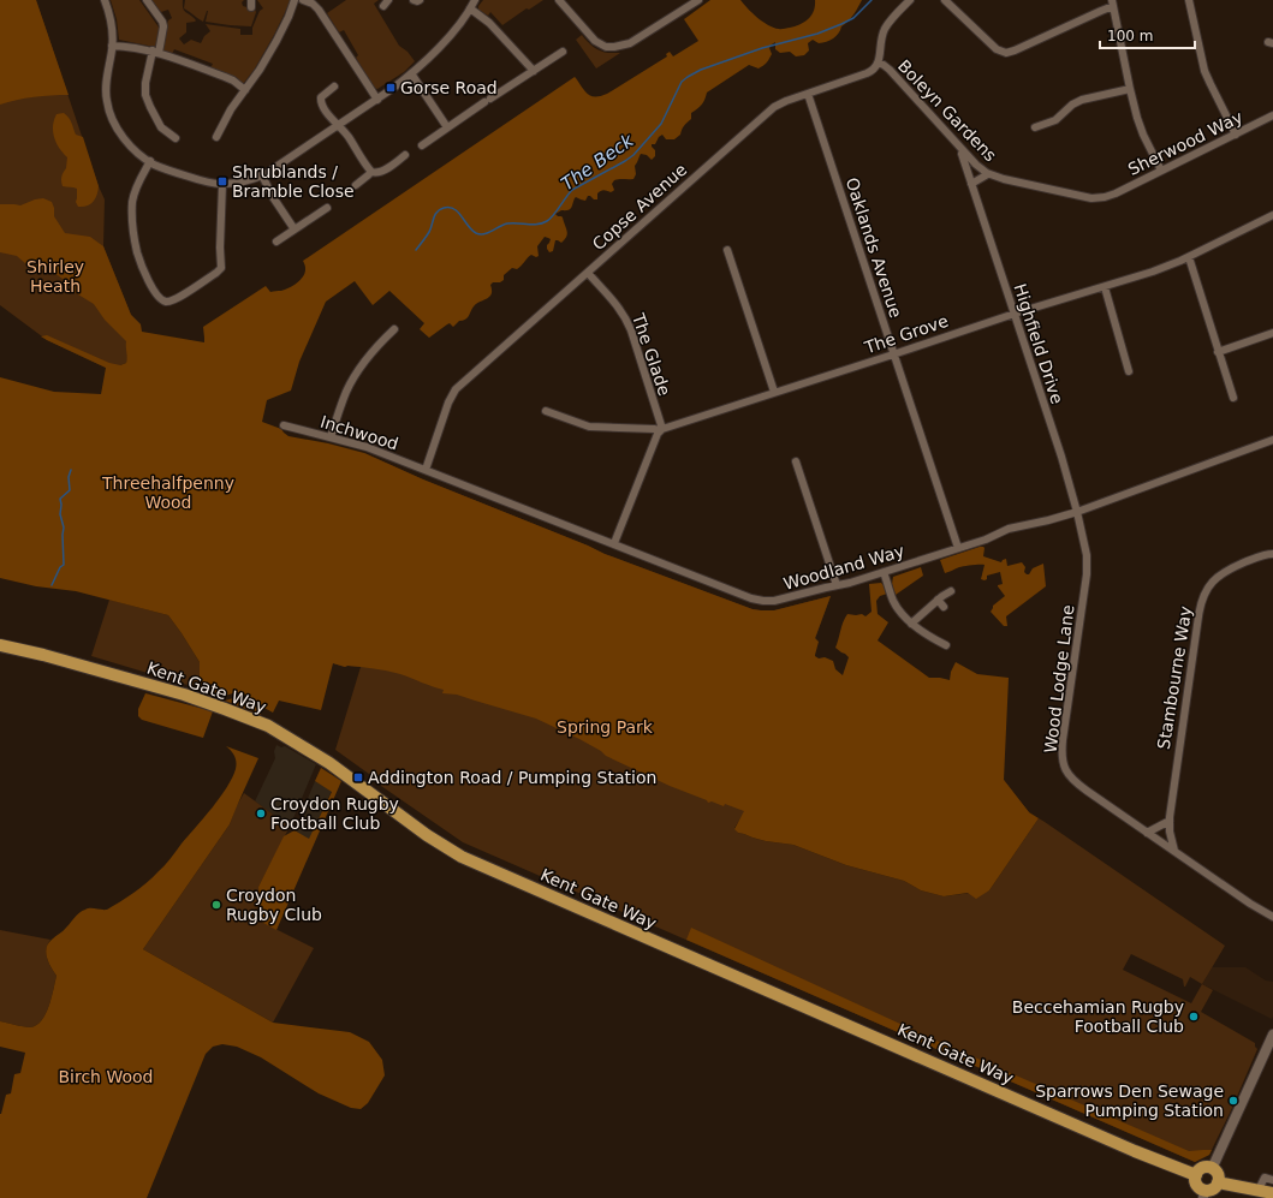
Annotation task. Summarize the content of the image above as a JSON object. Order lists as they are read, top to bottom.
{
  "streets": {
    "main road": ["Kent Gate Way"],
    "street": [
      "Boleyn Gardens",
      "Sherwood Way",
      "Copse Avenue",
      "Oaklands Avenue",
      "The Grove",
      "Highfield Drive",
      "The Glade",
      "Inchwood",
      "Woodland Way",
      "Stambourne Way",
      "Wood Lodge Lane"
    ]
  },
  "crossings": [
    ["Boleyn Gardens", "Sherwood Way"],
    ["Boleyn Gardens", "Copse Avenue"],
    ["Boleyn Gardens", "Highfield Drive"],
    ["Copse Avenue", "Oaklands Avenue"],
    ["Copse Avenue", "The Glade"],
    ["Copse Avenue", "Inchwood"],
    ["Copse Avenue", "Woodland Way"],
    ["Oaklands Avenue", "The Grove"],
    ["Oaklands Avenue", "Woodland Way"],
    ["The Grove", "Highfield Drive"],
    ["The Grove", "The Glade"],
    ["Highfield Drive", "Woodland Way"],
    ["Highfield Drive", "Wood Lodge Lane"],
    ["Inchwood", "Woodland Way"],
    ["Woodland Way", "Wood Lodge Lane"],
    ["Stambourne Way", "Wood Lodge Lane"]
  ],
  "water": ["The Beck"],
  "parks": [
    "Shirley Heath",
    "Threehalfpenny Wood",
    "Spring Park",
    "Birch Wood"
  ],
  "places": {
    "transit": ["Gorse Road", "Shrublands / Bramble Close", "Addington Road / Pumping Station"],
    "other": [
      "Croydon Rugby Football Club",
      "Croydon Rugby Club",
      "Beccehamian Rugby Football Club",
      "Sparrows Den Sewage Pumping Station"
    ]
  },
  "scale_bar": "100 m"
}
